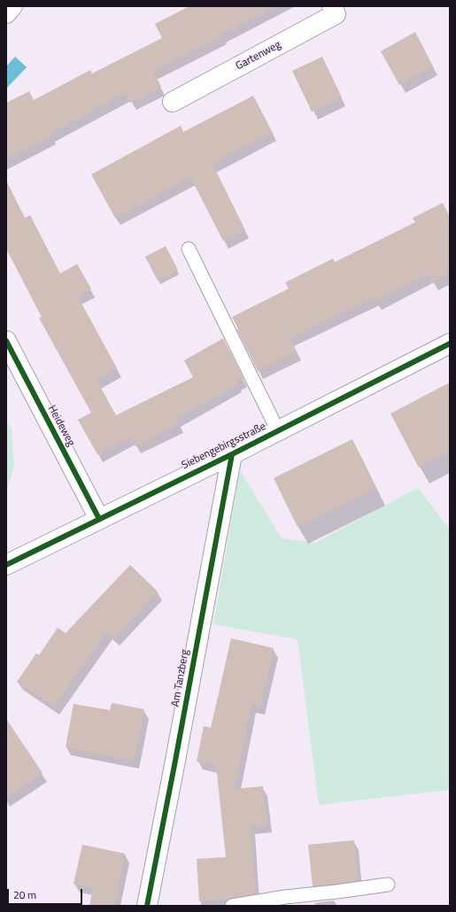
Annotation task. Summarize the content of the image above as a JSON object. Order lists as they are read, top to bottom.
{
  "streets": {
    "street": [
      "Gartenweg",
      "Heideweg",
      "Siebengebirgsstraße",
      "Am Tanzberg"
    ]
  },
  "crossings": [
    ["Heideweg", "Siebengebirgsstraße"],
    ["Siebengebirgsstraße", "Am Tanzberg"]
  ],
  "scale_bar": "20 m"
}
